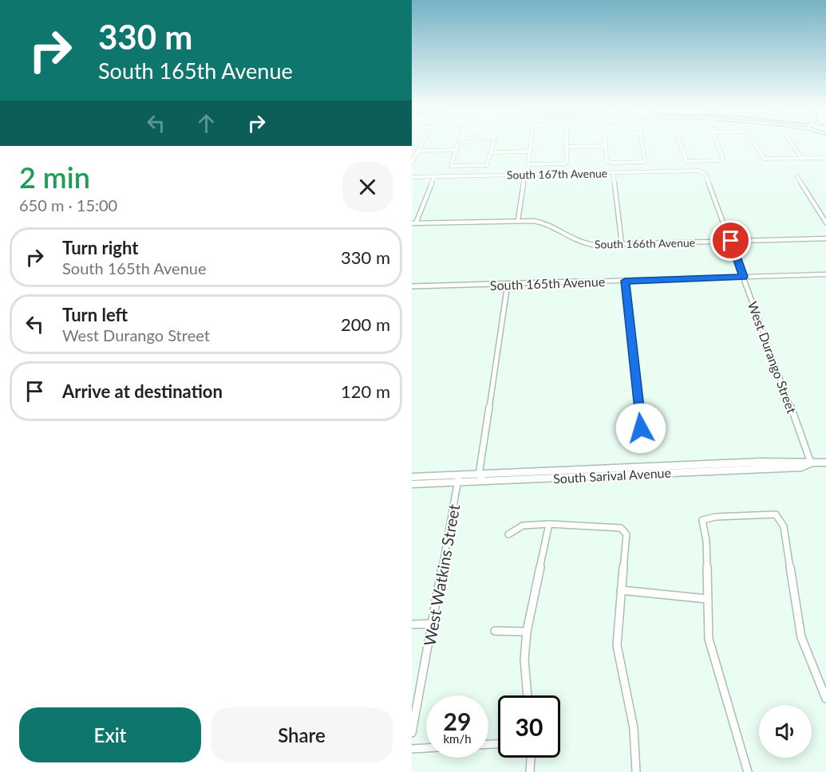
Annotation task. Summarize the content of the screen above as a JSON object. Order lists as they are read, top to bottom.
{
  "streets": {
    "main road": ["South Sarival Avenue"],
    "street": [
      "South 167th Avenue",
      "South 166th Avenue",
      "South 165th Avenue",
      "West Durango Street",
      "West Watkins Street"
    ]
  },
  "crossings": [
    ["South 167th Avenue", "West Durango Street"],
    ["South 166th Avenue", "West Durango Street"],
    ["South 165th Avenue", "West Durango Street"],
    ["West Durango Street", "South Sarival Avenue"],
    ["South Sarival Avenue", "West Watkins Street"]
  ],
  "page": {
    "turn": ["330 m", "South 165th Avenue"],
    "heading": ["2 min", "650 m · 15:00"],
    "list": [
      {
        "name": "Turn right",
        "note": "South 165th Avenue",
        "value": "330 m"
      },
      {
        "name": "Turn left",
        "note": "West Durango Street",
        "value": "200 m"
      },
      {
        "name": "Arrive at destination",
        "value": "120 m"
      }
    ],
    "speed": "29 km/h",
    "limit": "30",
    "buttons": ["Exit", "Share"]
  }
}
